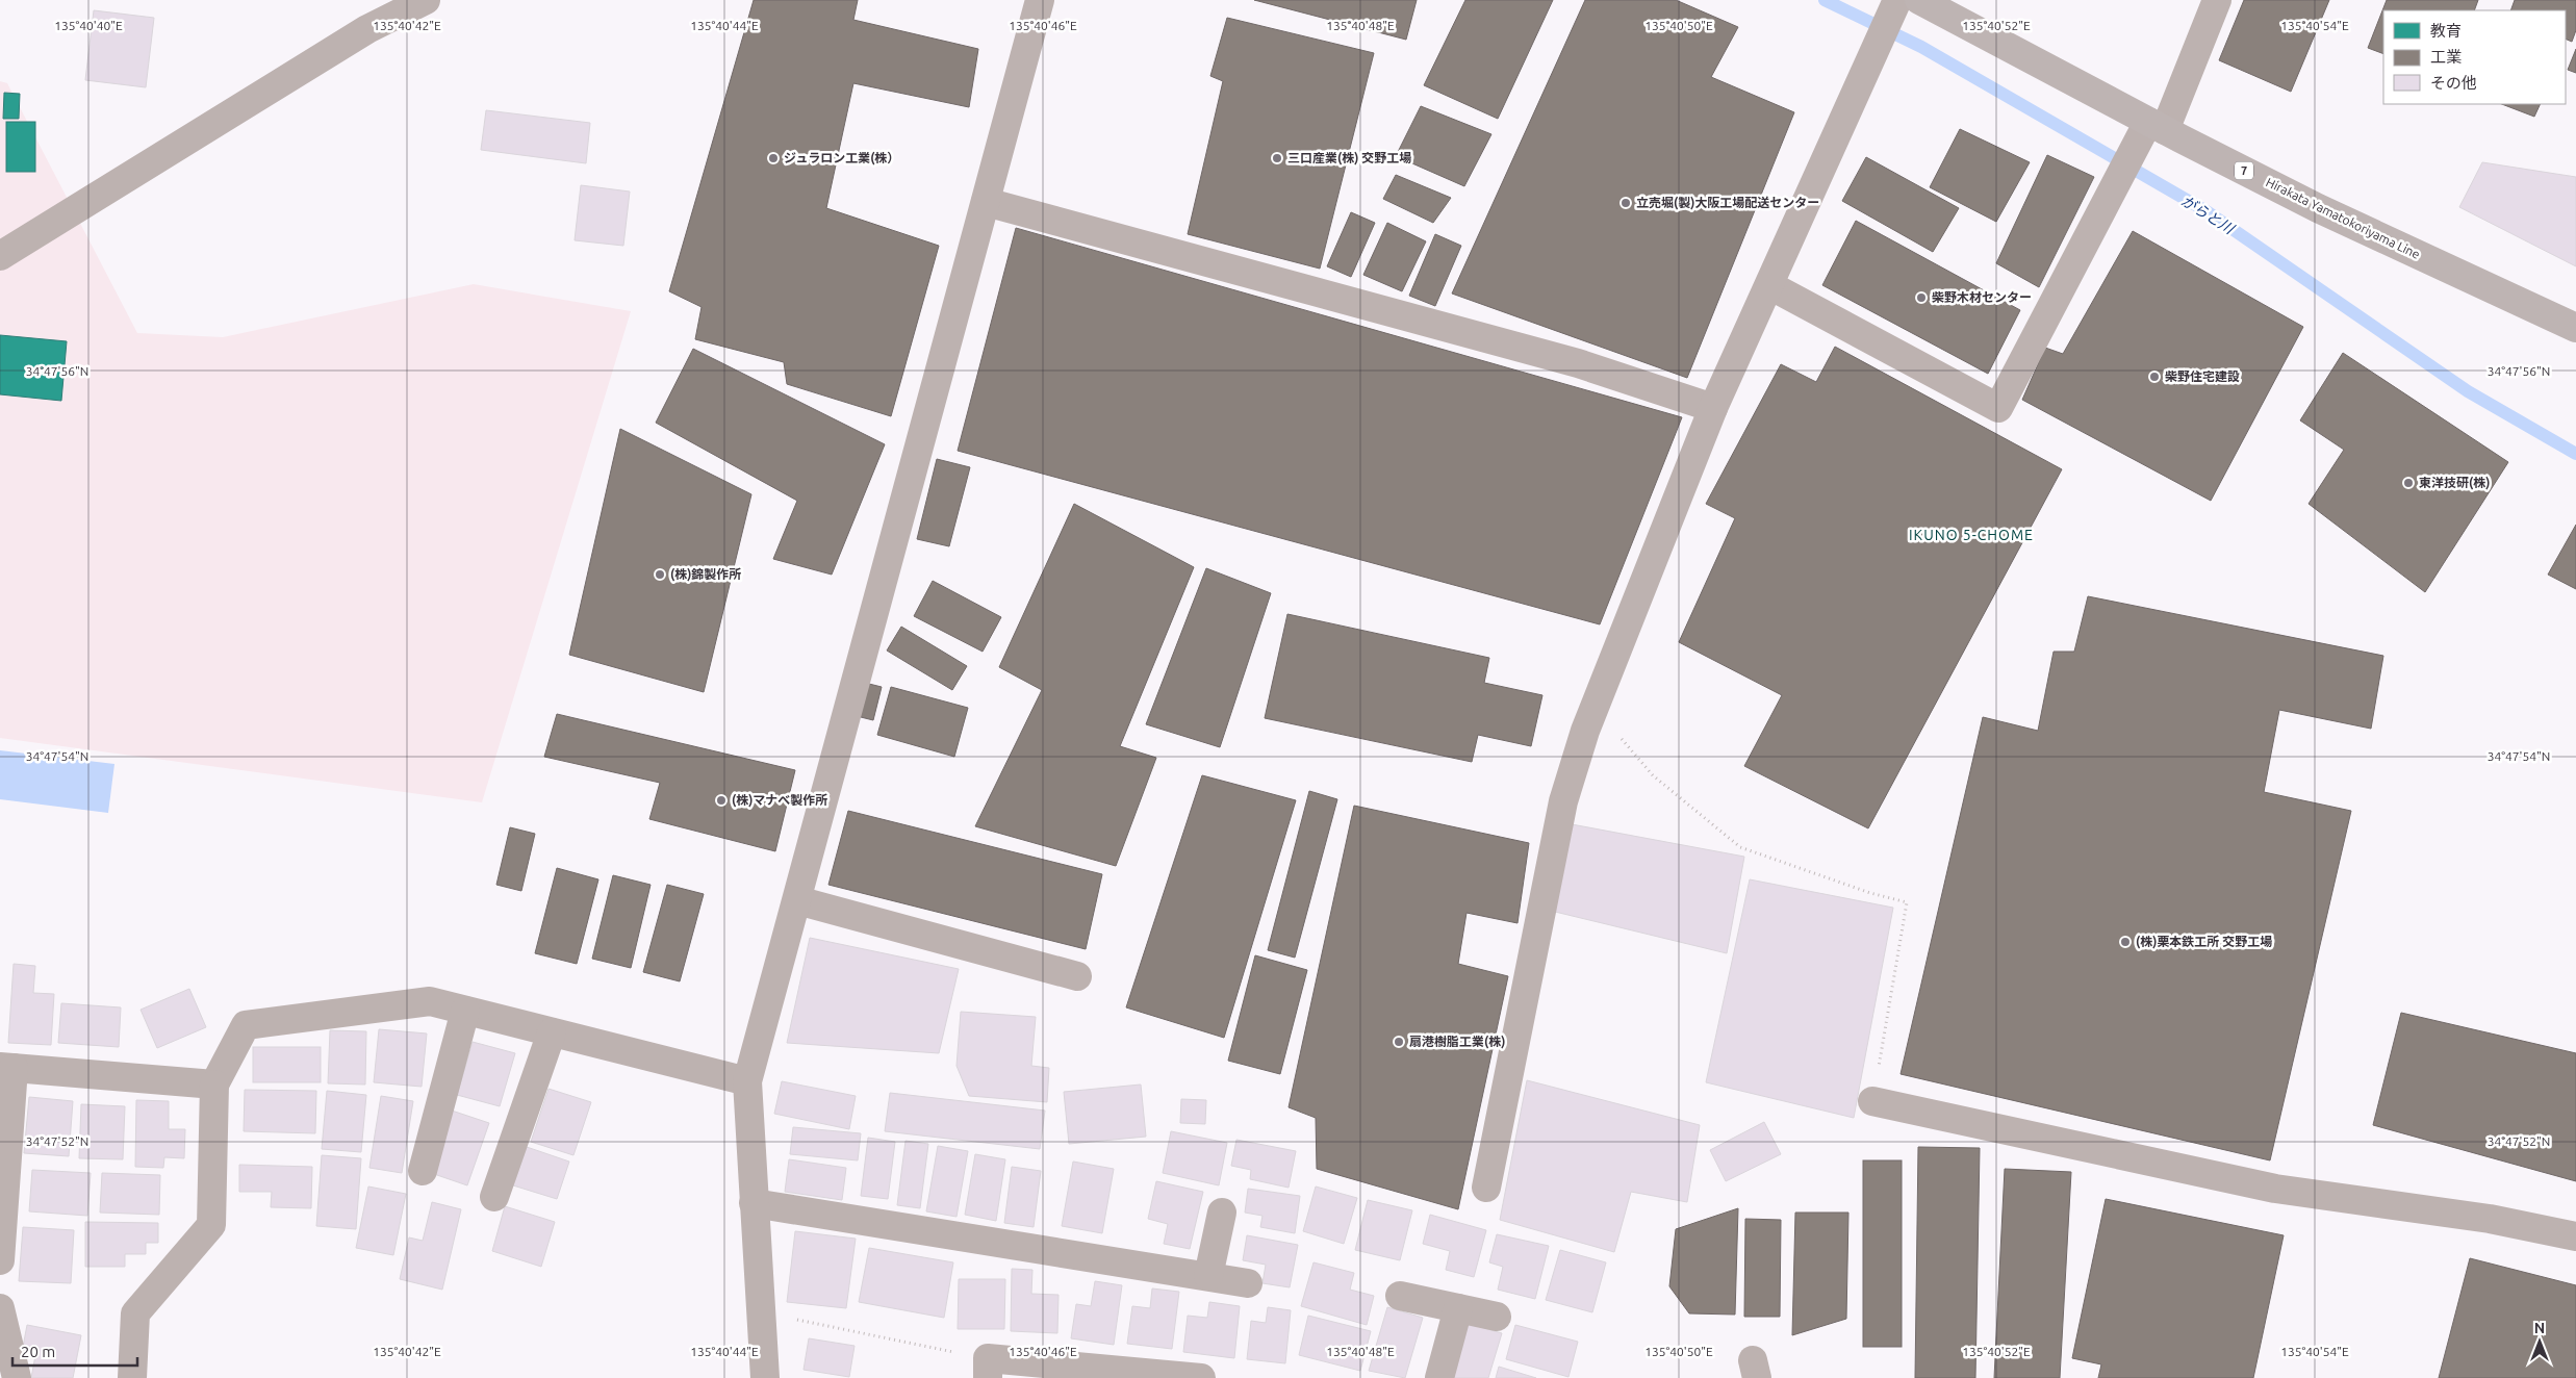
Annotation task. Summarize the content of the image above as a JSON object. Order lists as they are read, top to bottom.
{
  "streets": {
    "main road": ["7", "Hirakata Yamatokoriyama Line"]
  },
  "districts": ["IKUNO 5-CHOME"],
  "water": ["がらと川"],
  "places": [
    "ジュラロン工業(株）",
    "三口産業(株) 交野工場",
    "立売堀(製)大阪工場配送センター",
    "柴野木材センター",
    "柴野住宅建設",
    "東洋技研(株)",
    "(株)錦製作所",
    "(株)マナべ製作所",
    "(株)栗本鉄工所 交野工場",
    "扇港樹脂工業(株)"
  ],
  "legend": ["教育", "工業", "その他"],
  "scale_bar": "20 m",
  "north": "top",
  "coordinates": [
    "135°40'40\"E",
    "135°40'42\"E",
    "135°40'44\"E",
    "135°40'46\"E",
    "135°40'48\"E",
    "135°40'50\"E",
    "135°40'52\"E",
    "135°40'54\"E",
    "34°47'56\"N",
    "34°47'54\"N",
    "34°47'52\"N"
  ]
}
